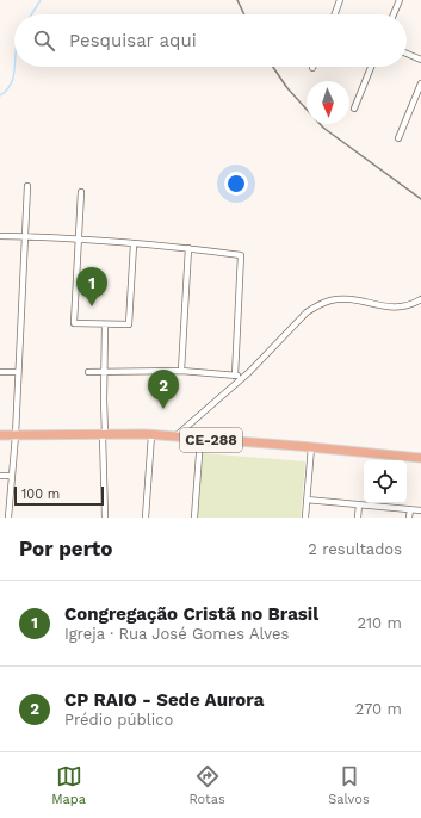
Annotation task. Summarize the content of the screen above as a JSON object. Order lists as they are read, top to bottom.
{
  "streets": {
    "main road": ["CE-288"]
  },
  "scale_bar": "100 m",
  "north": "bottom",
  "page": {
    "search": "Pesquisar aqui",
    "pins": ["1", "2"],
    "scale": "100 m",
    "heading": ["Por perto", "2 resultados"],
    "list": [
      {
        "mark": "1",
        "name": "Congregação Cristã no Brasil",
        "note": "Igreja · Rua José Gomes Alves",
        "value": "210 m"
      },
      {
        "mark": "2",
        "name": "CP RAIO - Sede Aurora",
        "note": "Prédio público",
        "value": "270 m"
      }
    ],
    "nav": ["Mapa", "Rotas", "Salvos"]
  }
}
